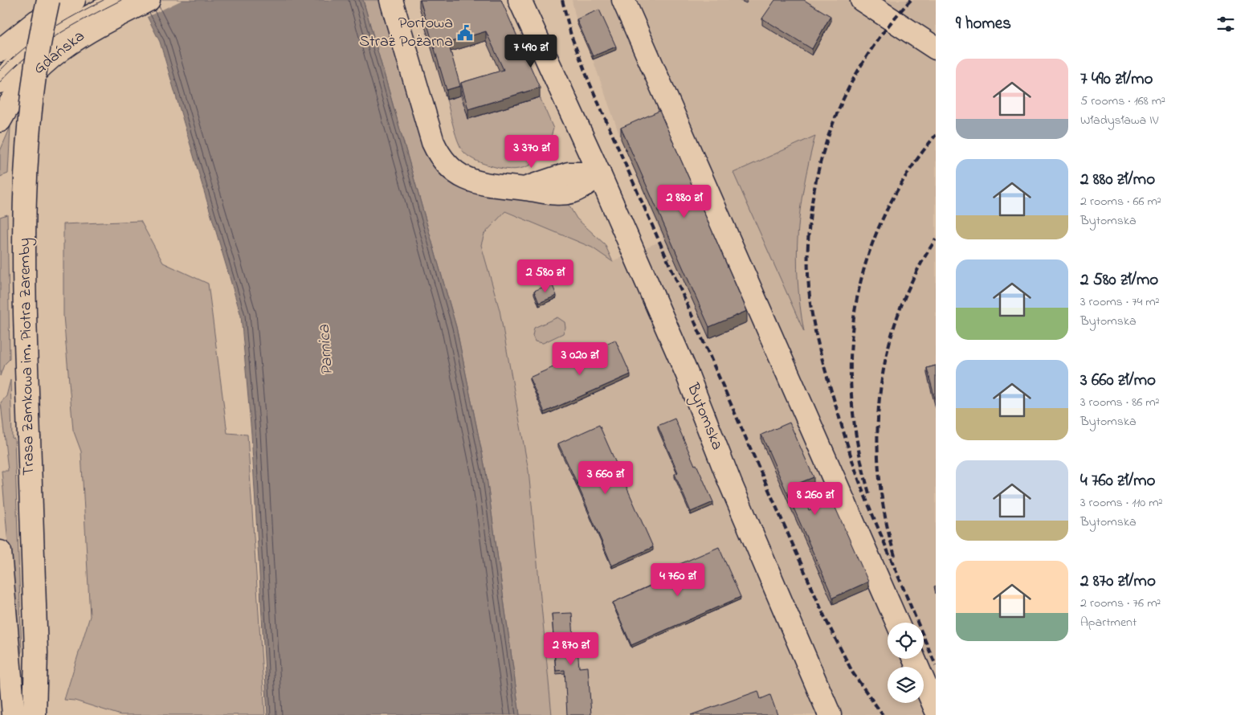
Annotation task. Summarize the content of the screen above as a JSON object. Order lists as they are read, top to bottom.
{
  "streets": {
    "main road": ["Gdańska", "Trasa Zamkowa im. Piotra Zaremby", "Bytomska"]
  },
  "water": ["Parnica"],
  "places": {
    "public building": ["Portowa Straż Pożarna"]
  },
  "page": {
    "heading": "9 homes",
    "price": [
      "7 490 zł",
      "3 370 zł",
      "2 880 zł",
      "2 580 zł",
      "3 020 zł",
      "3 660 zł",
      "8 260 zł",
      "4 760 zł",
      "2 870 zł"
    ],
    "list": [
      {
        "name": "7 490 zł/mo",
        "note": "5 rooms · 168 m² · Władysława IV"
      },
      {
        "name": "2 880 zł/mo",
        "note": "2 rooms · 66 m² · Bytomska"
      },
      {
        "name": "2 580 zł/mo",
        "note": "3 rooms · 74 m² · Bytomska"
      },
      {
        "name": "3 660 zł/mo",
        "note": "3 rooms · 86 m² · Bytomska"
      },
      {
        "name": "4 760 zł/mo",
        "note": "3 rooms · 110 m² · Bytomska"
      },
      {
        "name": "2 870 zł/mo",
        "note": "2 rooms · 76 m² · Apartment"
      }
    ]
  }
}
